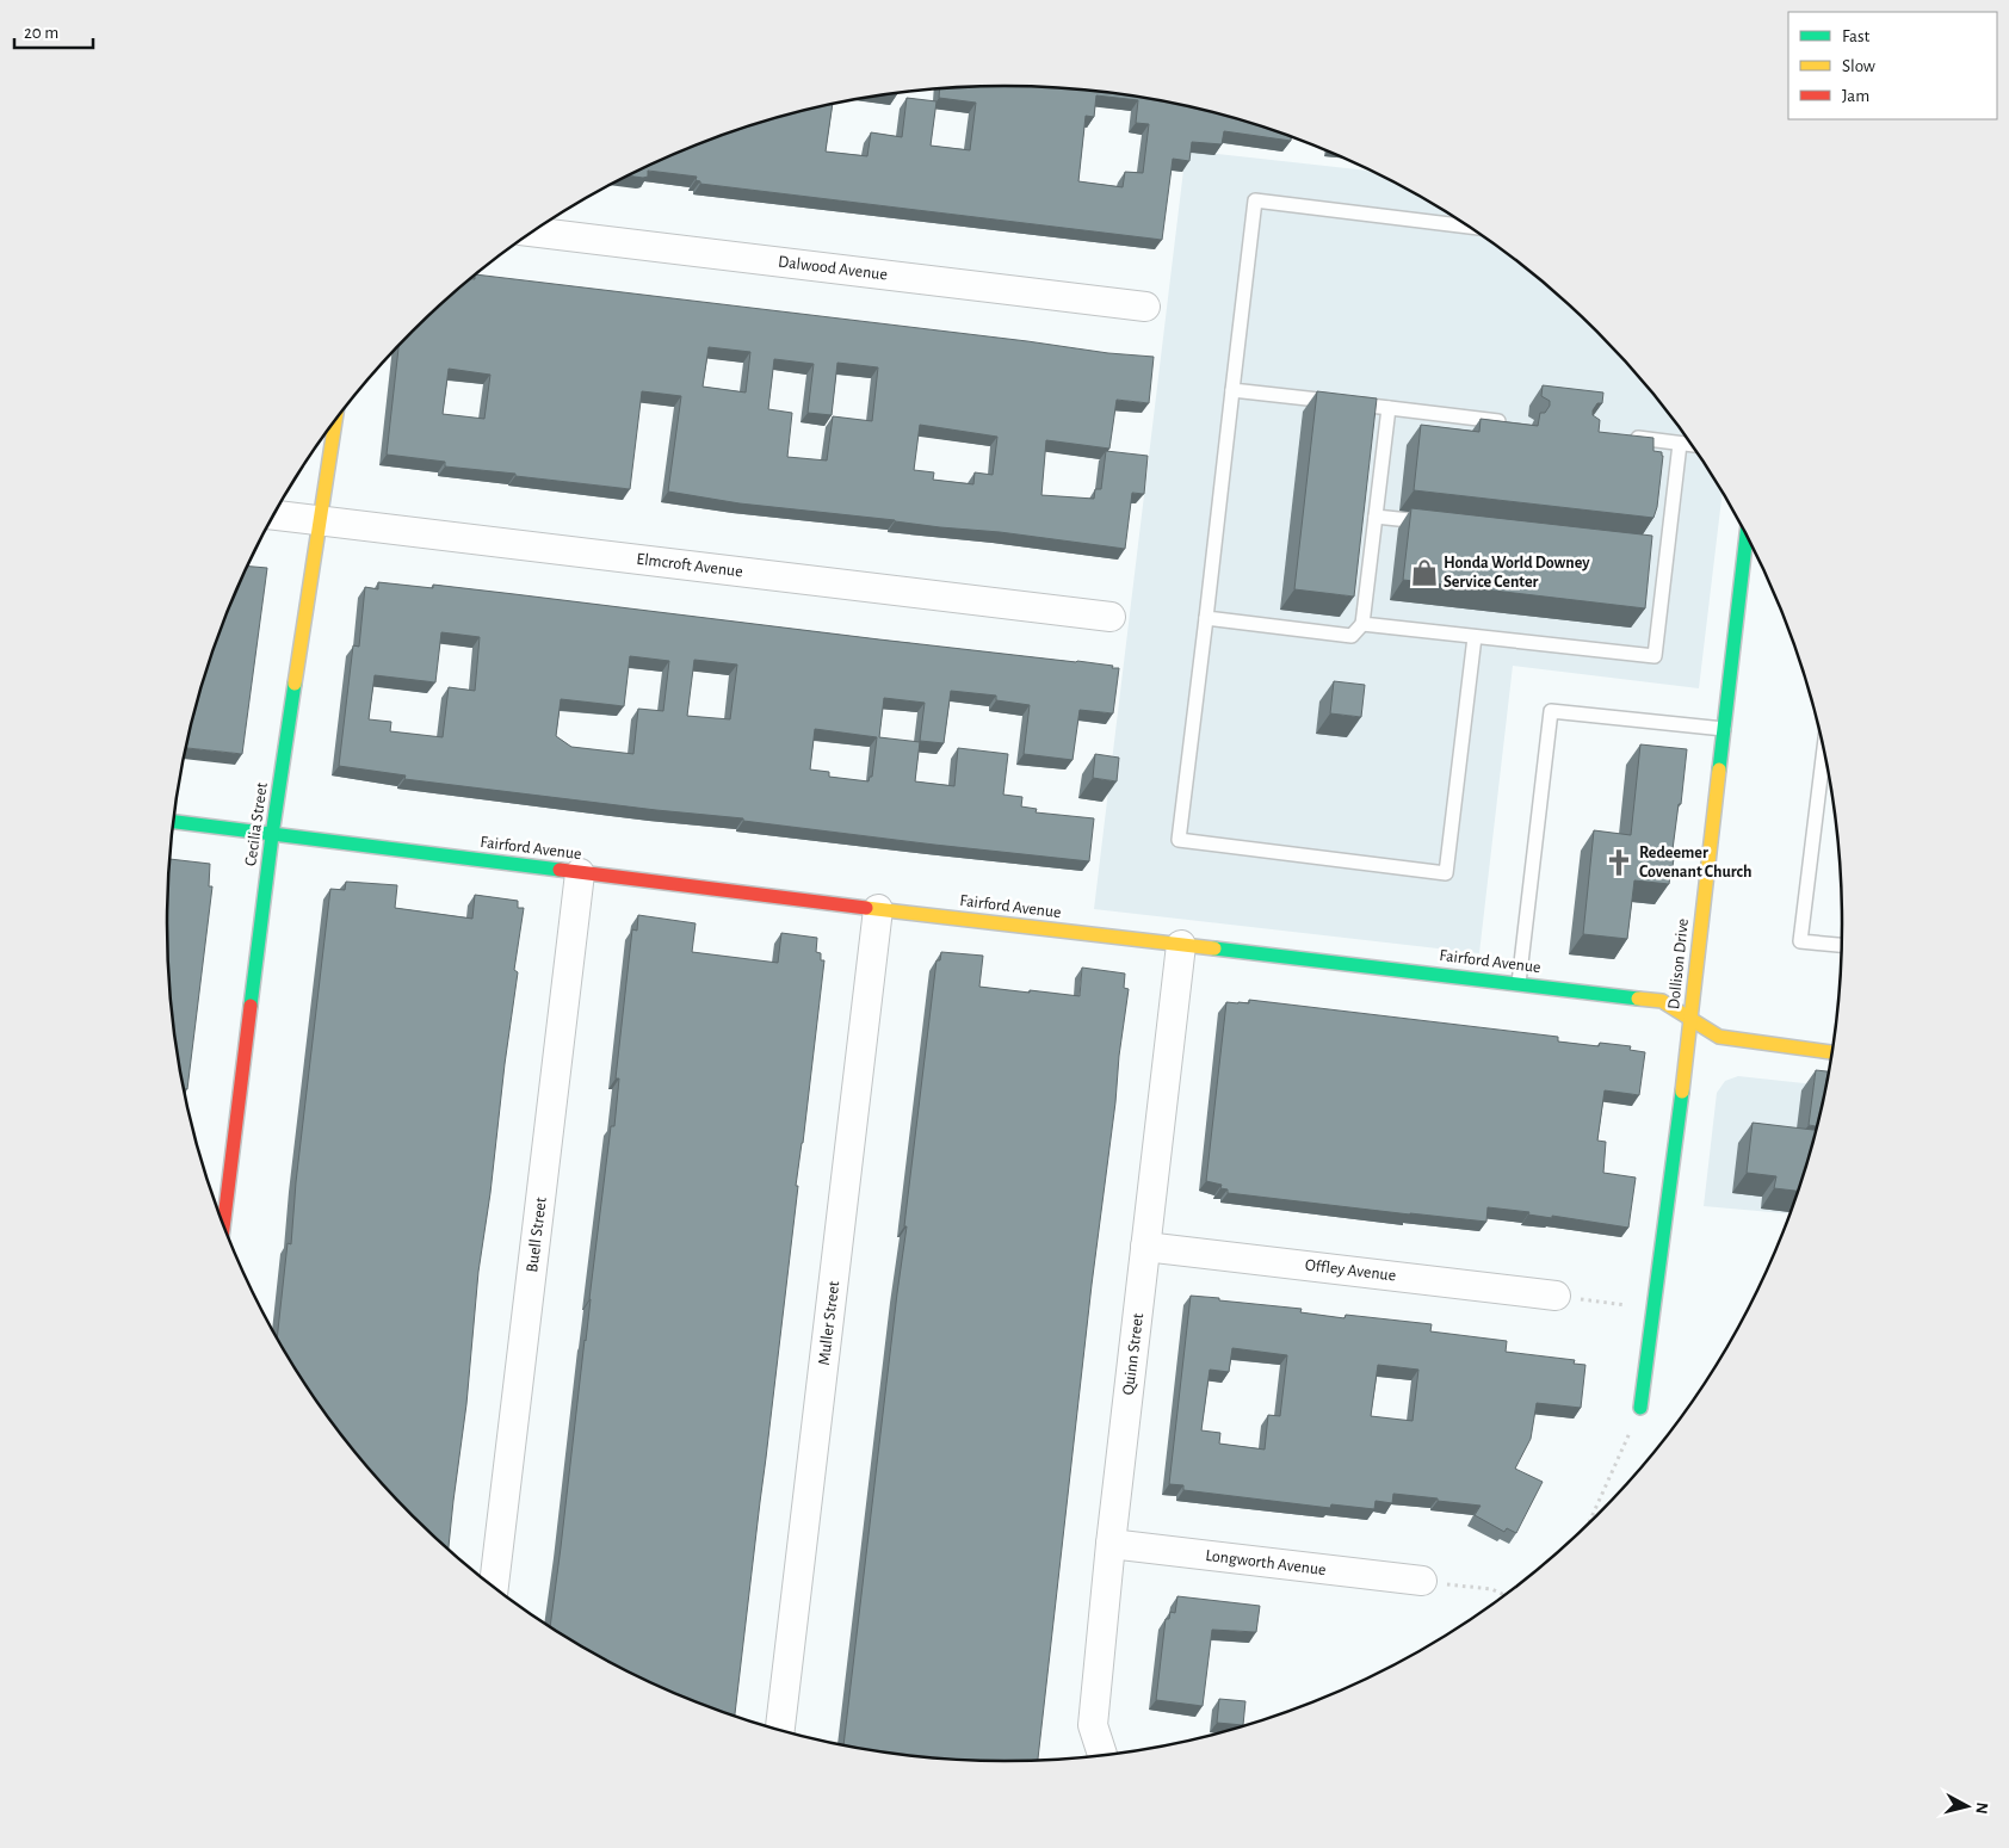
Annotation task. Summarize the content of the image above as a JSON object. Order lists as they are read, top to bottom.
{
  "streets": {
    "street": [
      "Dalwood Avenue",
      "Elmcroft Avenue",
      "Cecilia Street",
      "Fairford Avenue",
      "Dollison Drive",
      "Buell Street",
      "Offley Avenue",
      "Muller Street",
      "Quinn Street",
      "Longworth Avenue"
    ]
  },
  "crossings": [
    ["Elmcroft Avenue", "Cecilia Street"],
    ["Cecilia Street", "Fairford Avenue"],
    ["Fairford Avenue", "Dollison Drive"],
    ["Fairford Avenue", "Buell Street"],
    ["Fairford Avenue", "Muller Street"],
    ["Fairford Avenue", "Quinn Street"],
    ["Offley Avenue", "Quinn Street"],
    ["Quinn Street", "Longworth Avenue"]
  ],
  "places": {
    "shop": ["Honda World Downey Service Center"],
    "church": ["Redeemer Covenant Church"]
  },
  "legend": ["Fast", "Slow", "Jam"],
  "scale_bar": "20 m",
  "north": "right"
}
